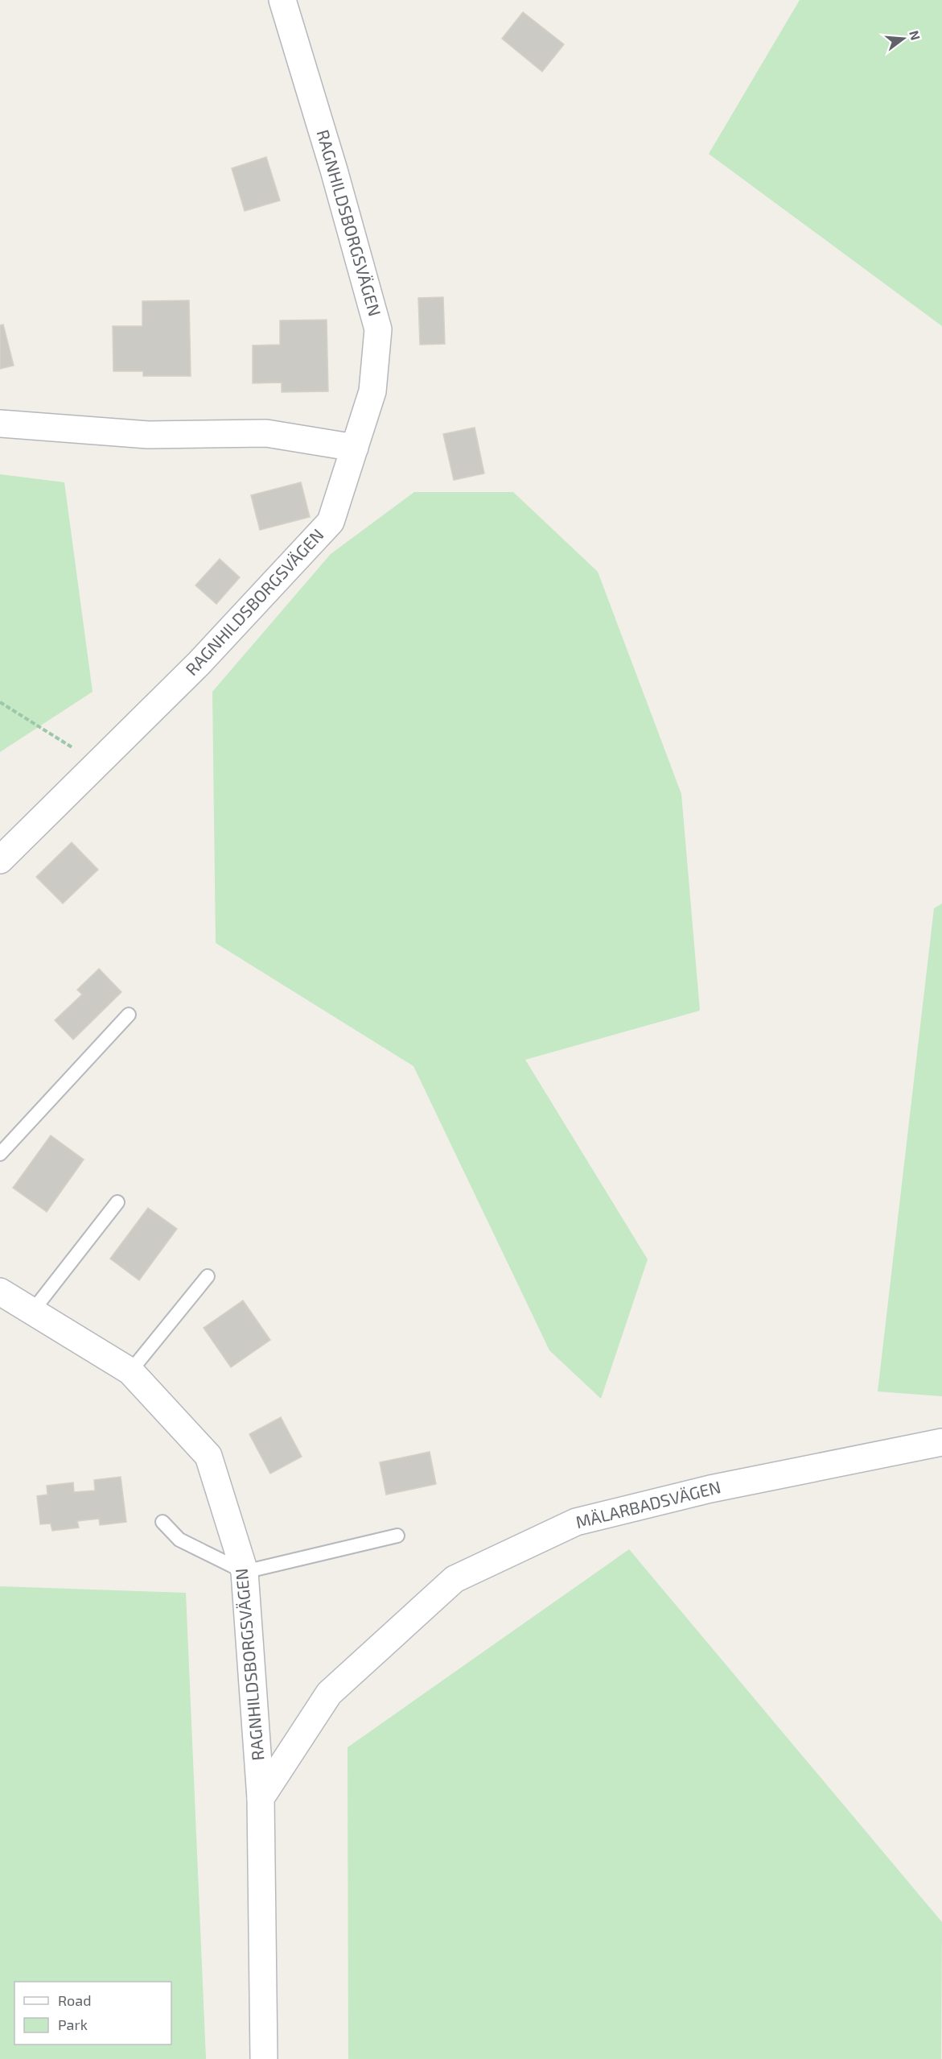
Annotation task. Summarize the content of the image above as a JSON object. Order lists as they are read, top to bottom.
{
  "streets": {
    "street": ["RAGNHILDSBORGSVÄGEN", "MÄLARBADSVÄGEN"]
  },
  "crossings": [
    ["RAGNHILDSBORGSVÄGEN", "MÄLARBADSVÄGEN"]
  ],
  "legend": ["Road", "Park"],
  "north": "right"
}
